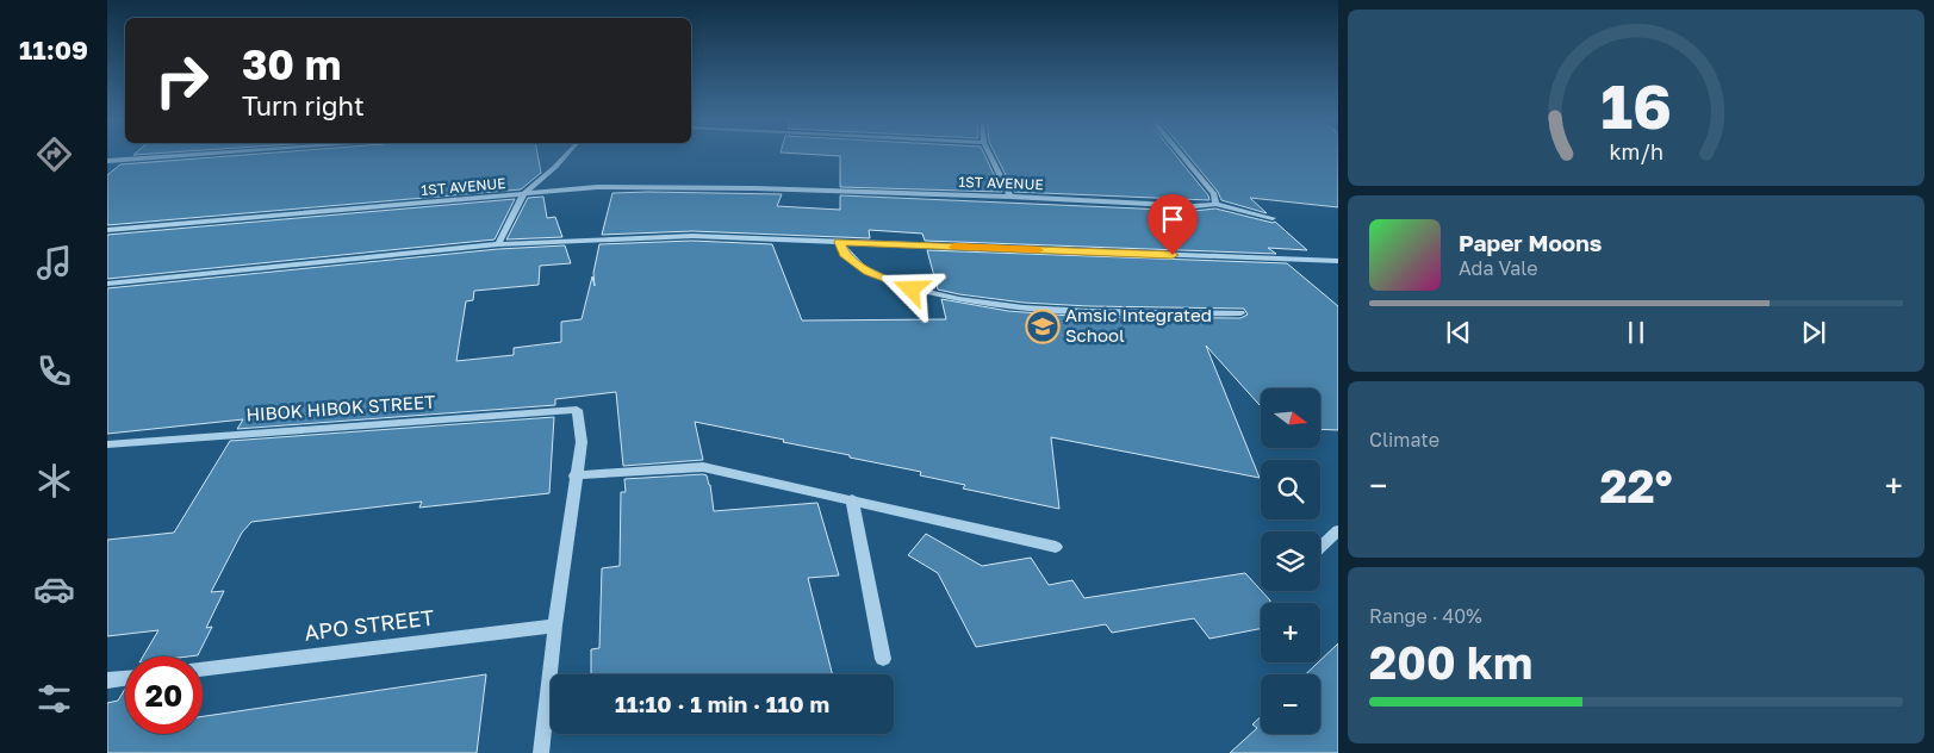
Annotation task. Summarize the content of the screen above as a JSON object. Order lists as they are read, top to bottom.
{
  "streets": {
    "street": ["1ST AVENUE", "HIBOK HIBOK STREET", "APO STREET"]
  },
  "places": {
    "school or university": ["Amsic Integrated School"]
  },
  "north": "right",
  "page": {
    "tabs": "11:09",
    "turn": ["30 m", "Turn right"],
    "song": ["Paper Moons", "Ada Vale"],
    "tile": [
      "Climate",
      ["Range · 40%", "200 km"]
    ],
    "map_buttons": ["+", "−"],
    "heat": ["−", "22°", "+"],
    "limit": "20",
    "trip": "11:10 · 1 min · 110 m",
    "gauge": ["16", "km/h"]
  }
}
